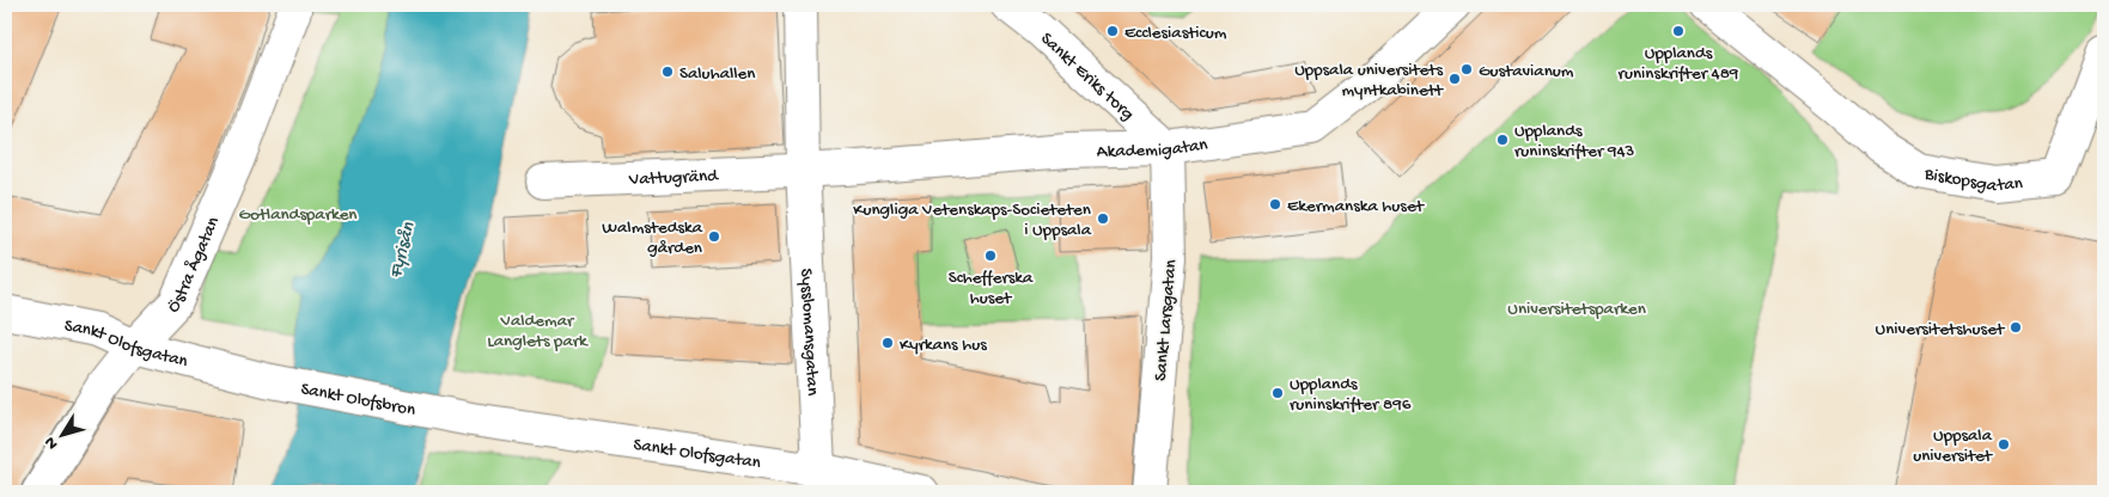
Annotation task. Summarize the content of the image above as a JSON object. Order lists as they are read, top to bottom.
{
  "streets": {
    "street": [
      "Sankt Eriks torg",
      "Akademigatan",
      "Biskopsgatan",
      "Vattugränd",
      "Östra Ågatan",
      "Sankt Larsgatan",
      "Sysslomansgatan",
      "Sankt Olofsgatan",
      "Sankt Olofsbron"
    ]
  },
  "crossings": [
    ["Sankt Eriks torg", "Akademigatan"],
    ["Sankt Eriks torg", "Sankt Larsgatan"],
    ["Akademigatan", "Vattugränd"],
    ["Akademigatan", "Sankt Larsgatan"],
    ["Akademigatan", "Sysslomansgatan"],
    ["Vattugränd", "Sysslomansgatan"],
    ["Östra Ågatan", "Sankt Olofsgatan"],
    ["Sysslomansgatan", "Sankt Olofsgatan"],
    ["Sankt Olofsgatan", "Sankt Olofsbron"]
  ],
  "water": ["Fyrisån"],
  "parks": ["Gotlandsparken", "Universitetsparken", "Valdemar Langlets park"],
  "places": [
    "Ecclesiasticum",
    "Upplands runinskrifter 489",
    "Gustavianum",
    "Saluhallen",
    "Uppsala universitets myntkabinett",
    "Upplands runinskrifter 943",
    "Ekermanska huset",
    "Kungliga Vetenskaps-Societeten i Uppsala",
    "Walmstedska gården",
    "Schefferska huset",
    "Universitetshuset",
    "Kyrkans hus",
    "Upplands runinskrifter 896",
    "Uppsala universitet"
  ],
  "north": "bottom left"
}
